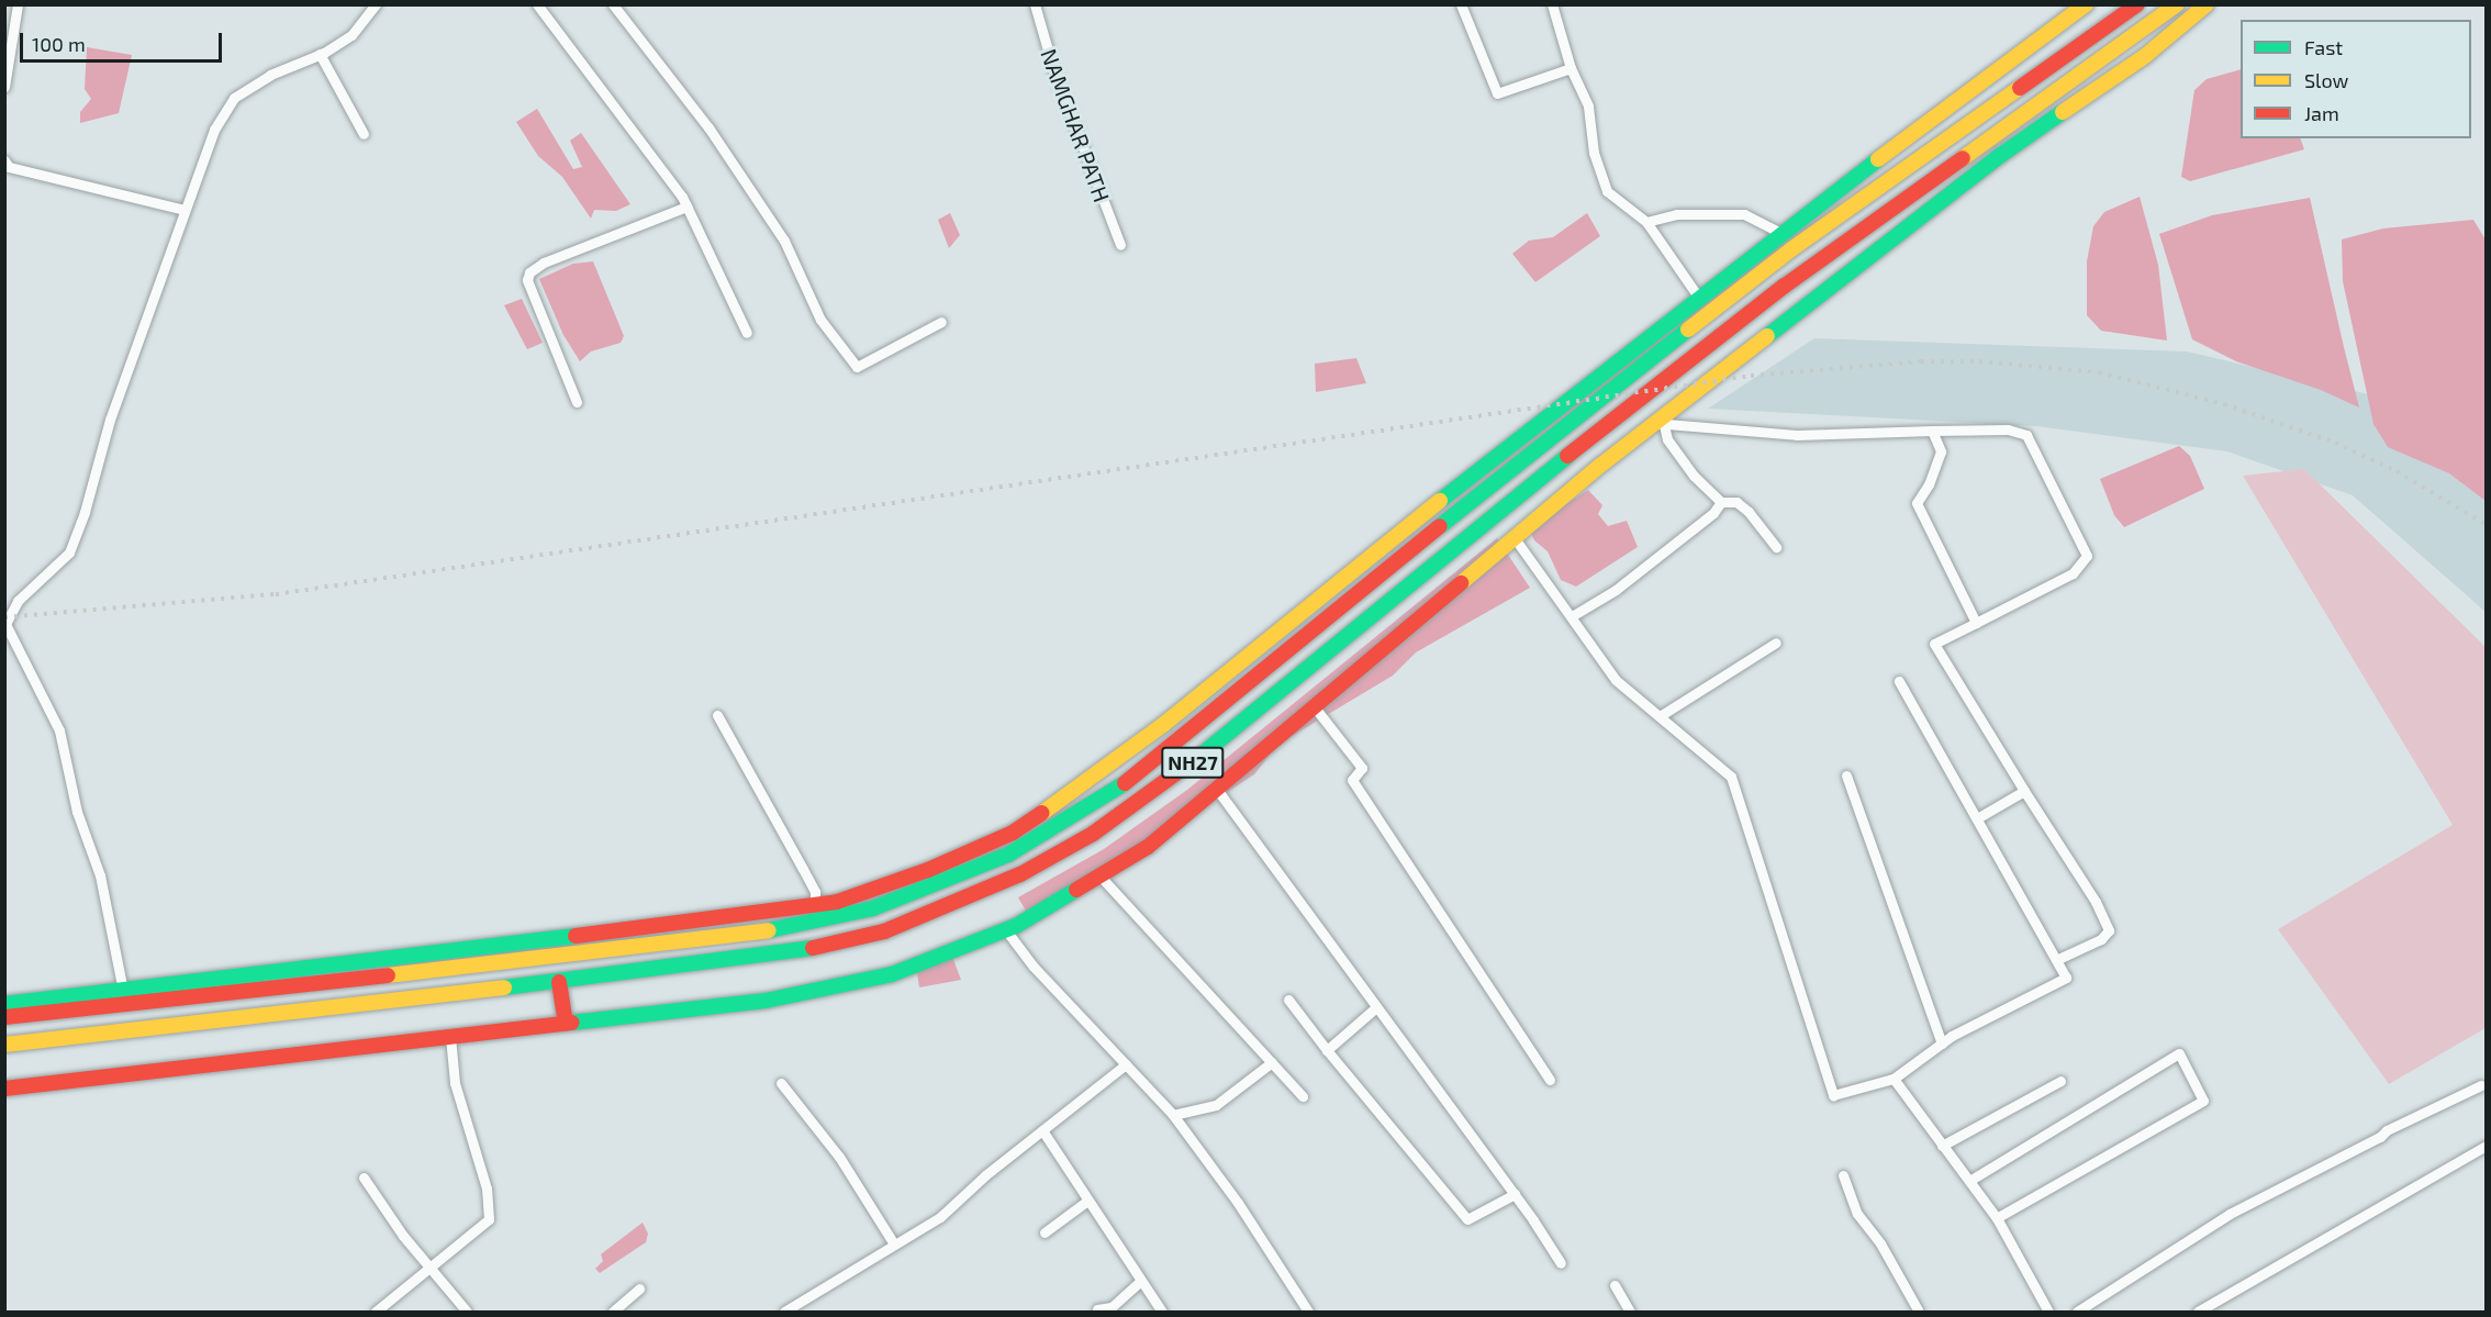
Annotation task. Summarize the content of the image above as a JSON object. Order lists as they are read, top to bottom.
{
  "streets": {
    "main road": ["NH27"],
    "street": ["NAMGHAR PATH"]
  },
  "legend": ["Fast", "Slow", "Jam"],
  "scale_bar": "100 m"
}
